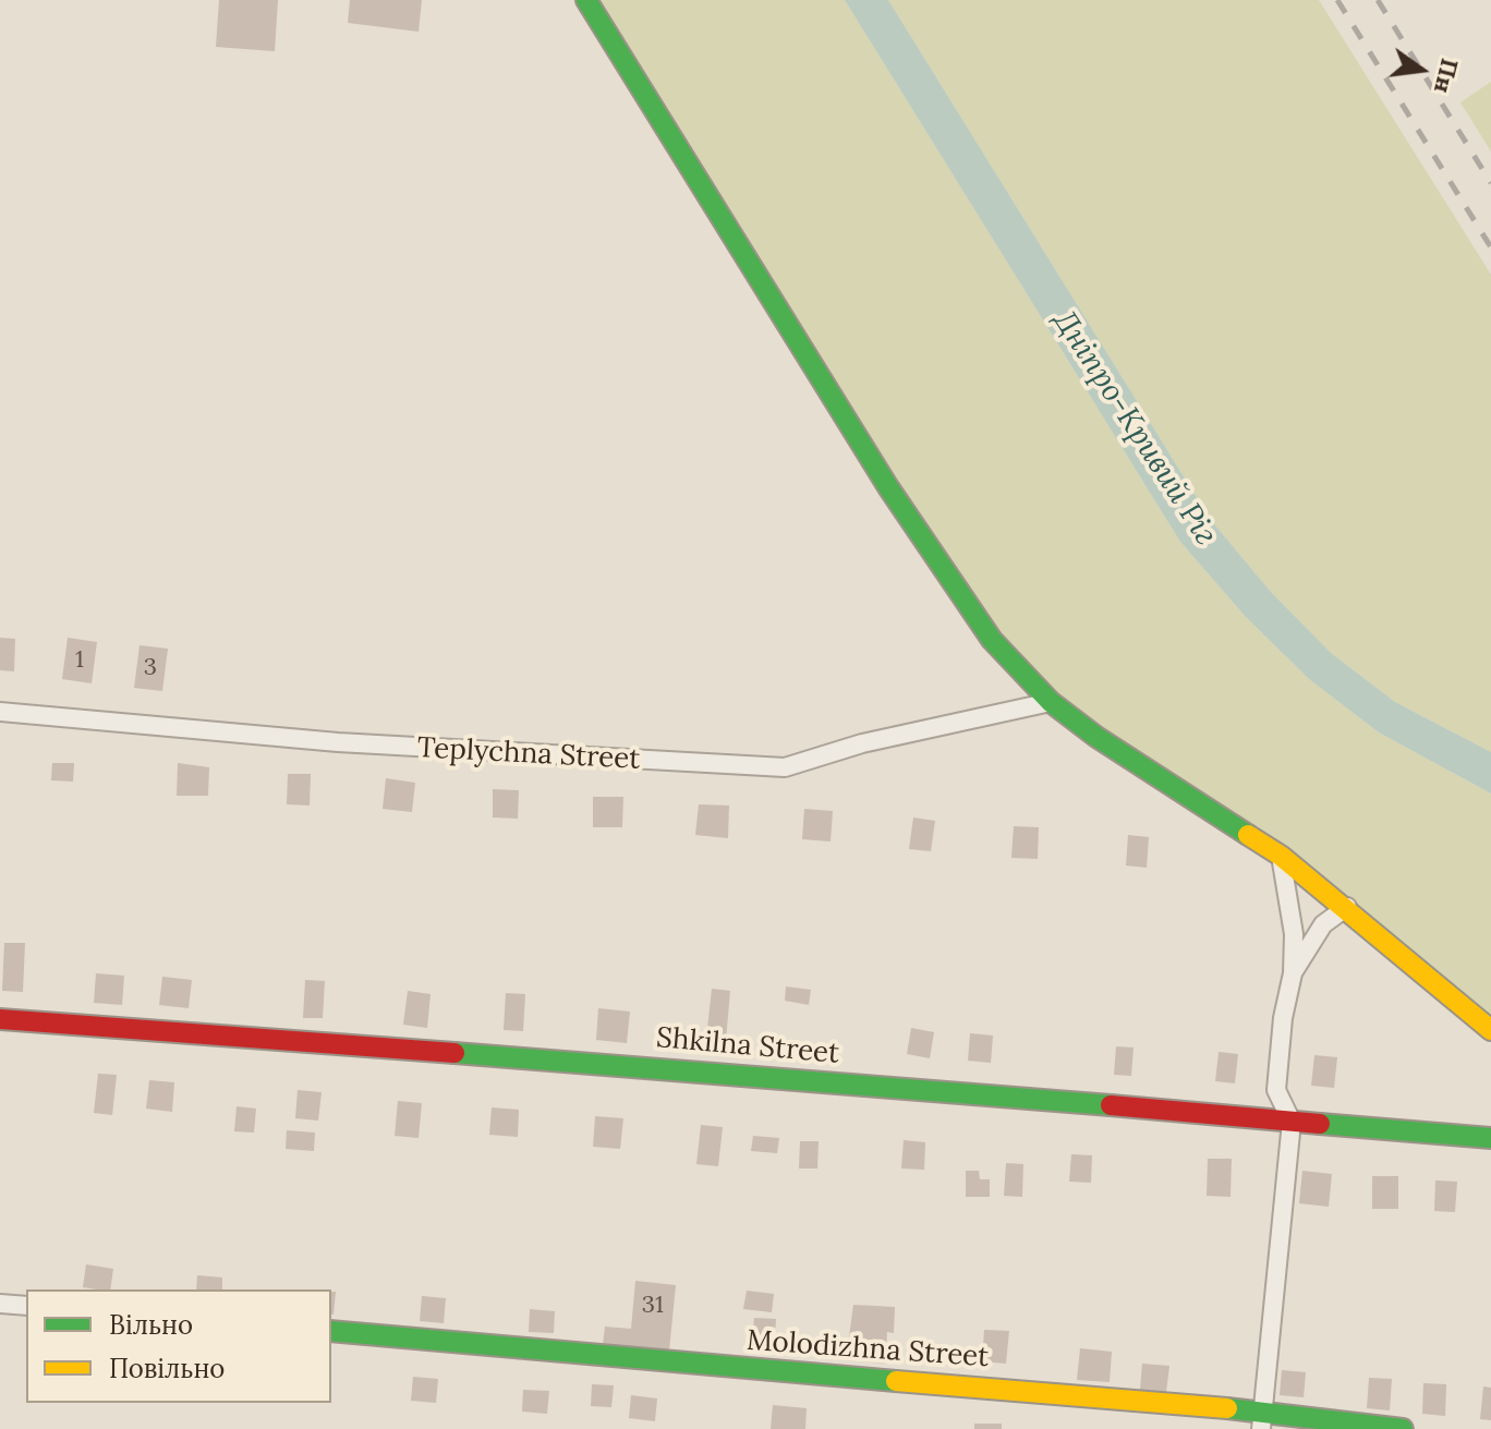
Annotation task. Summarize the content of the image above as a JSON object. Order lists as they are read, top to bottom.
{
  "streets": {
    "street": ["Teplychna Street", "Shkilna Street", "Molodizhna Street"]
  },
  "water": ["Дніпро-Кривий Ріг"],
  "house_numbers": ["1", "3", "31"],
  "legend": ["Вільно", "Повільно"],
  "north": "right"
}
